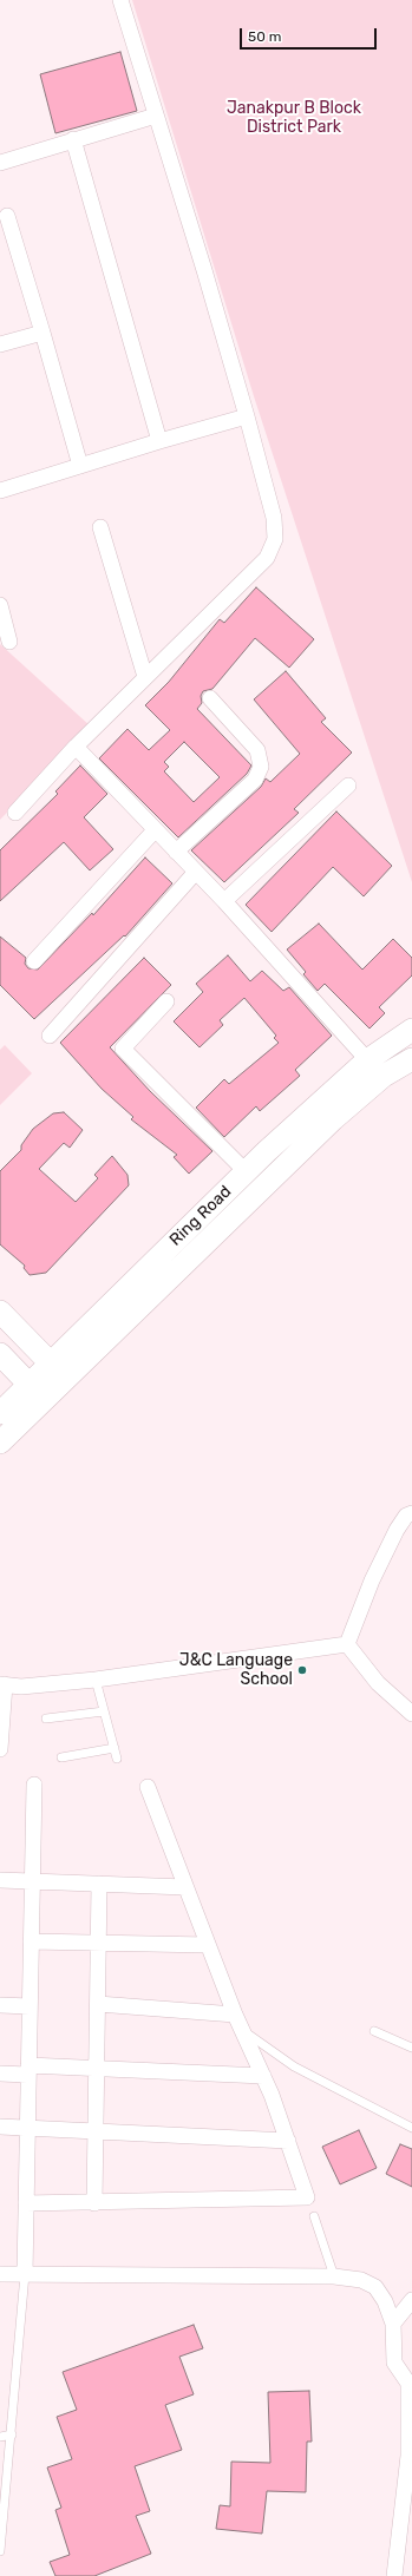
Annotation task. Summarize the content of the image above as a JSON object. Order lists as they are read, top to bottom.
{
  "streets": {
    "street": ["Ring Road"]
  },
  "parks": ["Janakpur B Block District Park"],
  "places": ["J&C Language School"],
  "scale_bar": "50 m"
}
